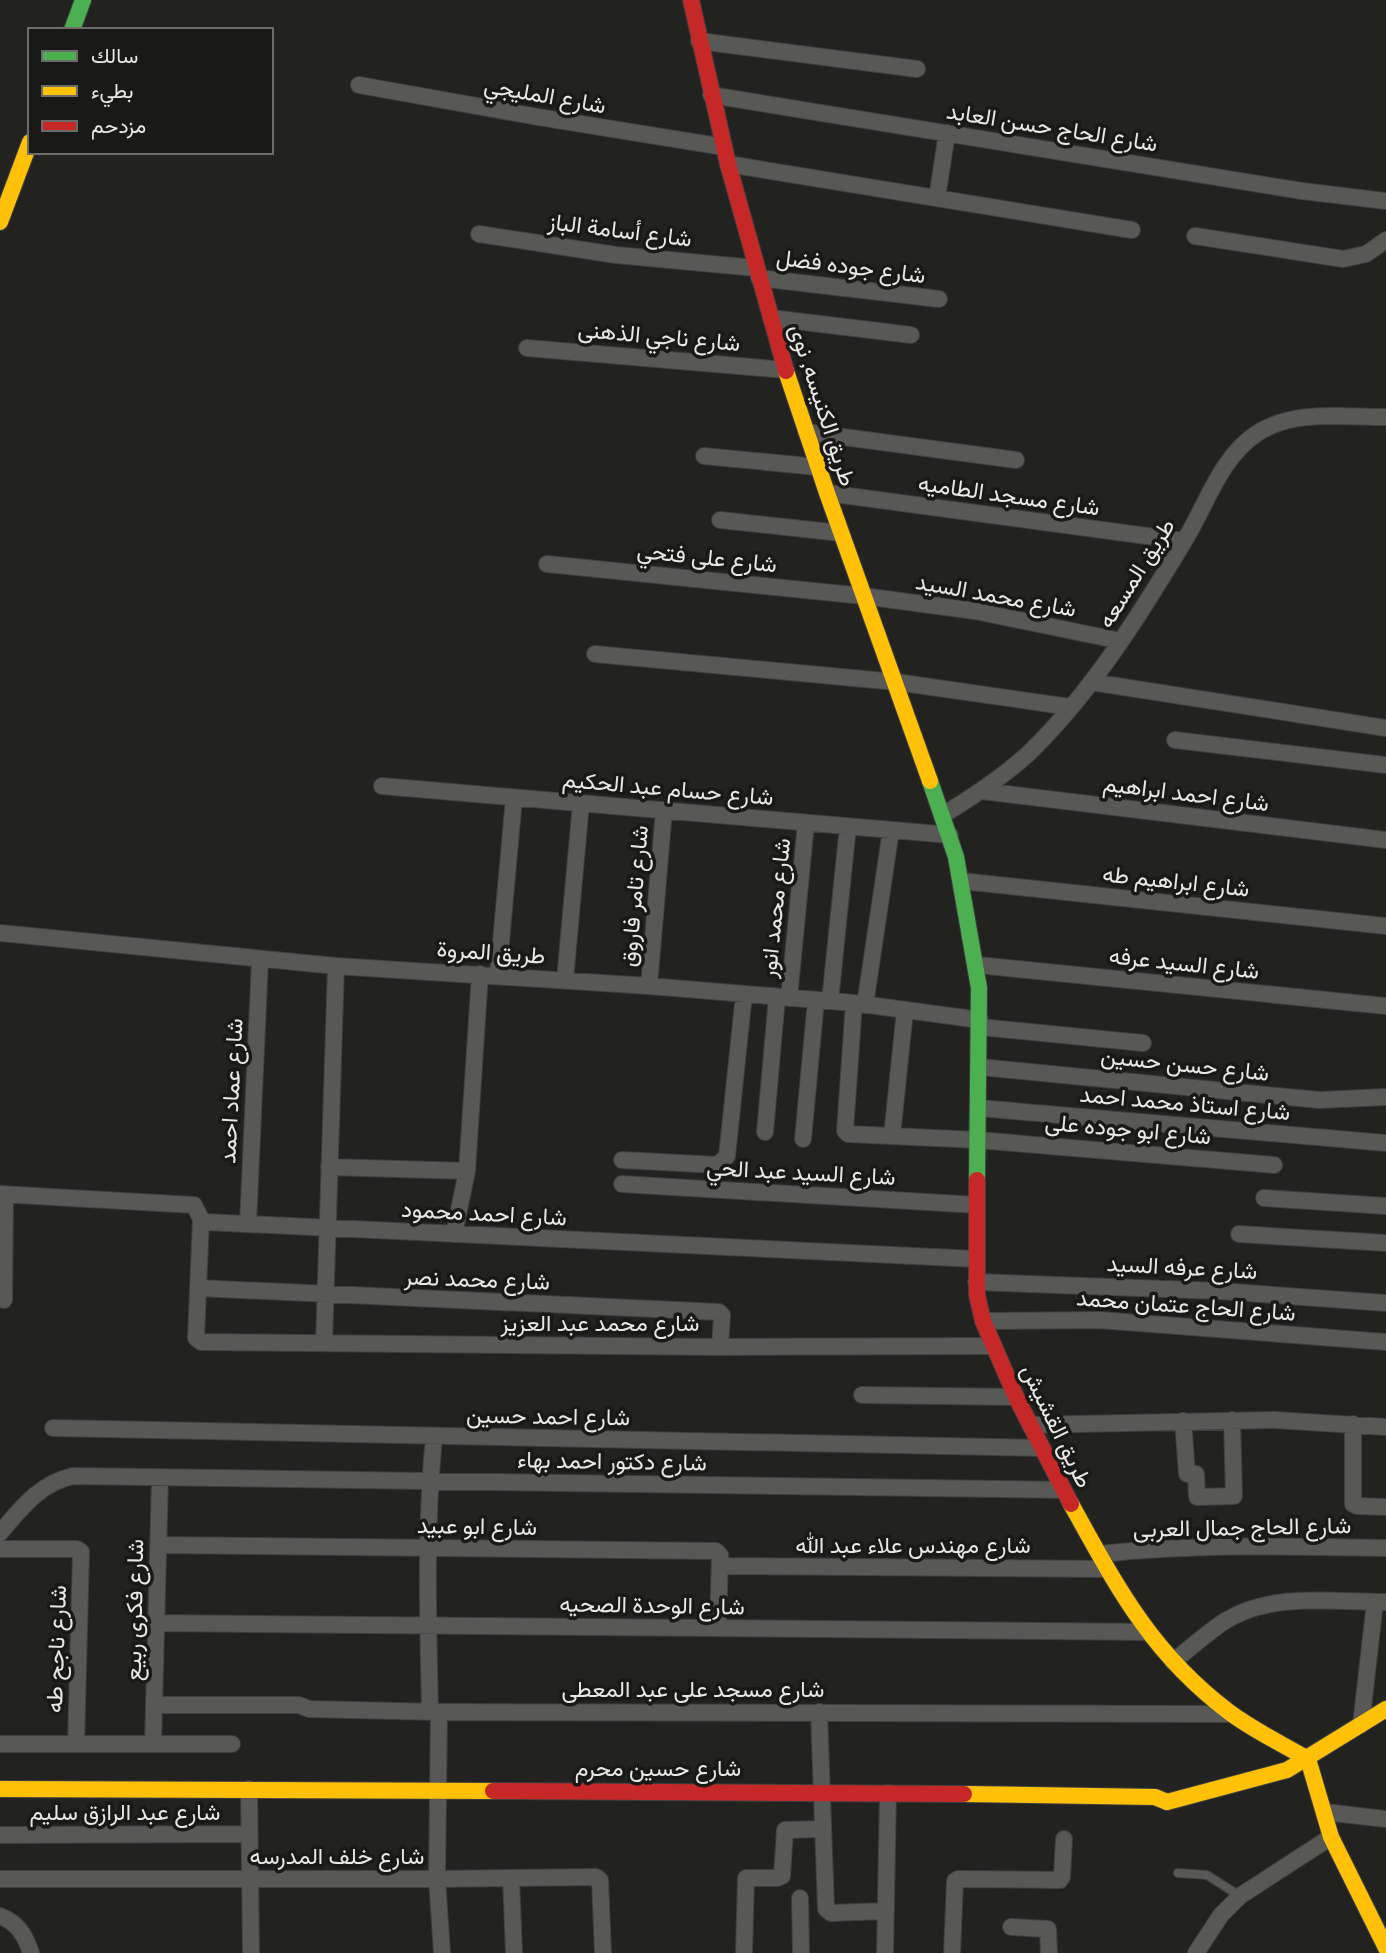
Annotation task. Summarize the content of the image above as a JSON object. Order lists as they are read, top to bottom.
{
  "streets": {
    "street": [
      "شارع المليجي",
      "شارع الحاج حسن العابد",
      "شارع أسامة الباز",
      "شارع جوده فضل",
      "شارع ناجي الذهنى",
      "طريق الكنيسه, نوى",
      "شارع مسجد الطاميه",
      "شارع على فتحي",
      "طريق المسعه",
      "شارع محمد السيد",
      "شارع حسام عبد الحكيم",
      "شارع احمد ابراهيم",
      "شارع ابراهيم طه",
      "شارع تامر فاروق",
      "شارع محمد انور",
      "طريق المروة",
      "شارع السيد عرفه",
      "شارع حسن حسين",
      "شارع عماد احمد",
      "شارع استاذ محمد احمد",
      "شارع ابو جوده على",
      "شارع السيد عبد الحي",
      "شارع احمد محمود",
      "شارع عرفه السيد",
      "شارع محمد نصر",
      "شارع الحاج عتمان محمد",
      "شارع محمد عبد العزيز",
      "شارع احمد حسين",
      "طريق القشيش",
      "شارع دكتور احمد بهاء",
      "شارع ابو عبيد",
      "شارع الحاج جمال العربى",
      "شارع مهندس علاء عبد الله",
      "شارع الوحدة الصحيه",
      "شارع فكرى ربيع",
      "شارع ناجح طه",
      "شارع مسجد على عبد المعطى",
      "شارع حسين محرم",
      "شارع عبد الرازق سليم",
      "شارع خلف المدرسه"
    ]
  },
  "crossings": [
    ["شارع المليجي", "طريق الكنيسه, نوى"],
    ["شارع الحاج حسن العابد", "طريق الكنيسه, نوى"],
    ["شارع أسامة الباز", "شارع جوده فضل"],
    ["شارع أسامة الباز", "طريق الكنيسه, نوى"],
    ["شارع جوده فضل", "طريق الكنيسه, نوى"],
    ["شارع ناجي الذهنى", "طريق الكنيسه, نوى"],
    ["طريق الكنيسه, نوى", "شارع مسجد الطاميه"],
    ["طريق الكنيسه, نوى", "شارع على فتحي"],
    ["طريق الكنيسه, نوى", "طريق المسعه"],
    ["طريق الكنيسه, نوى", "شارع محمد السيد"],
    ["طريق الكنيسه, نوى", "طريق القشيش"],
    ["شارع مسجد الطاميه", "طريق المسعه"],
    ["شارع على فتحي", "شارع محمد السيد"],
    ["طريق المسعه", "شارع محمد السيد"],
    ["طريق المسعه", "شارع احمد ابراهيم"],
    ["طريق المسعه", "طريق القشيش"],
    ["شارع حسام عبد الحكيم", "شارع تامر فاروق"],
    ["شارع حسام عبد الحكيم", "شارع محمد انور"],
    ["شارع حسام عبد الحكيم", "طريق القشيش"],
    ["شارع ابراهيم طه", "طريق القشيش"],
    ["شارع تامر فاروق", "طريق المروة"],
    ["شارع محمد انور", "طريق المروة"],
    ["طريق المروة", "شارع عماد احمد"],
    ["طريق المروة", "شارع ابو جوده على"],
    ["طريق المروة", "طريق القشيش"],
    ["شارع السيد عرفه", "طريق القشيش"],
    ["شارع حسن حسين", "طريق القشيش"],
    ["شارع عماد احمد", "شارع احمد محمود"],
    ["شارع استاذ محمد احمد", "طريق القشيش"],
    ["شارع ابو جوده على", "طريق القشيش"],
    ["شارع السيد عبد الحي", "طريق القشيش"],
    ["شارع احمد محمود", "طريق القشيش"],
    ["شارع عرفه السيد", "طريق القشيش"],
    ["شارع محمد نصر", "شارع محمد عبد العزيز"],
    ["شارع الحاج عتمان محمد", "طريق القشيش"],
    ["شارع محمد عبد العزيز", "طريق القشيش"],
    ["شارع احمد حسين", "طريق القشيش"],
    ["طريق القشيش", "شارع دكتور احمد بهاء"],
    ["طريق القشيش", "شارع الحاج جمال العربى"],
    ["طريق القشيش", "شارع مهندس علاء عبد الله"],
    ["طريق القشيش", "شارع الوحدة الصحيه"],
    ["طريق القشيش", "شارع مسجد على عبد المعطى"],
    ["طريق القشيش", "شارع حسين محرم"],
    ["شارع دكتور احمد بهاء", "شارع فكرى ربيع"],
    ["شارع ابو عبيد", "شارع مهندس علاء عبد الله"],
    ["شارع ابو عبيد", "شارع فكرى ربيع"],
    ["شارع الحاج جمال العربى", "شارع مهندس علاء عبد الله"],
    ["شارع الوحدة الصحيه", "شارع فكرى ربيع"],
    ["شارع فكرى ربيع", "شارع مسجد على عبد المعطى"]
  ],
  "legend": ["سالك", "بطيء", "مزدحم"]
}
